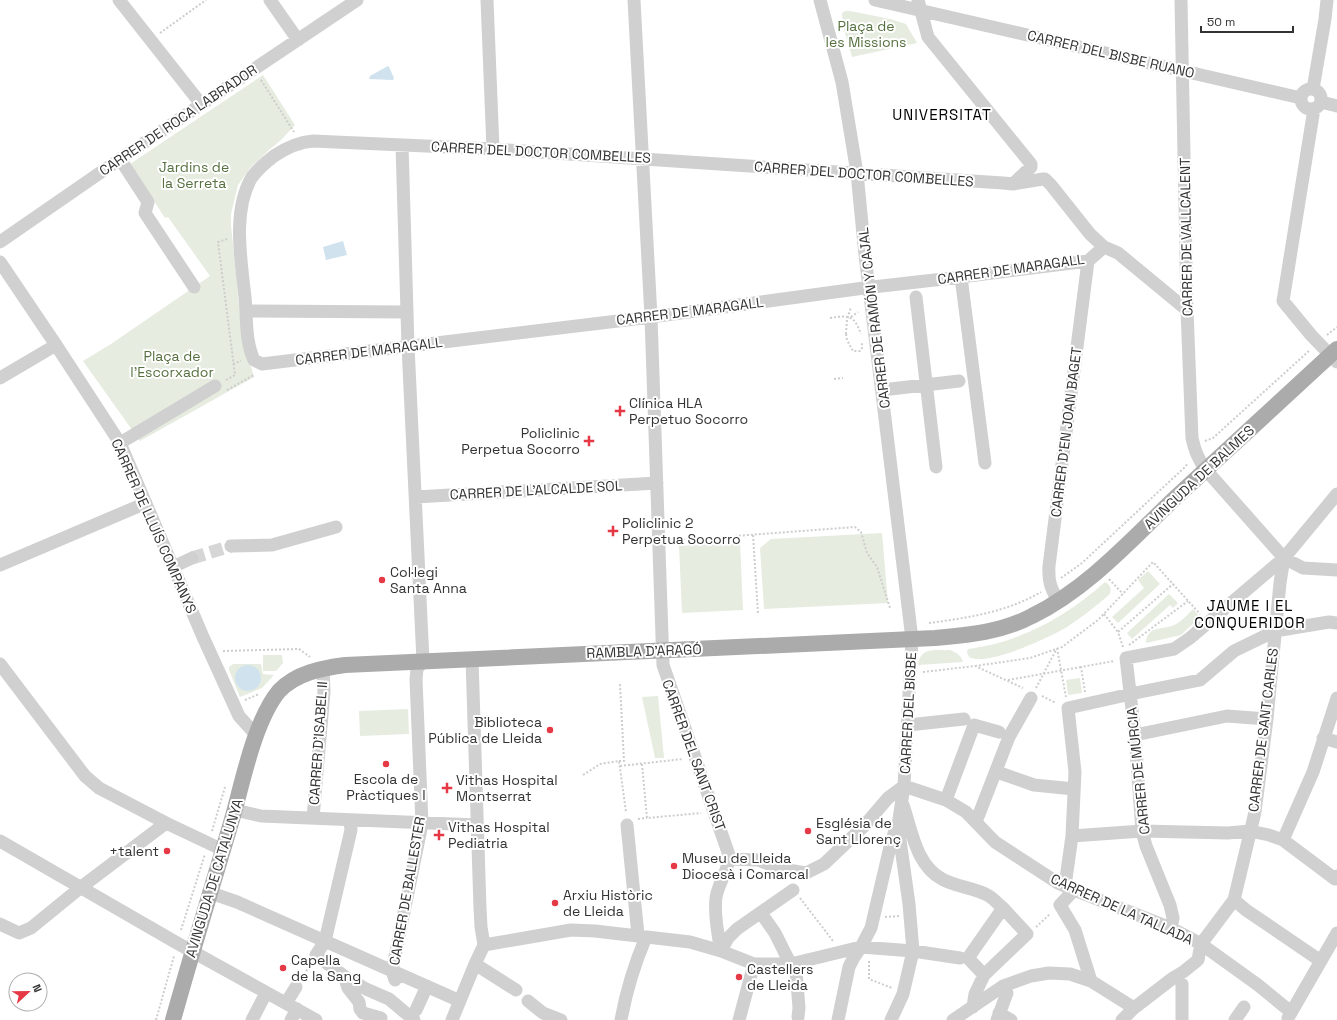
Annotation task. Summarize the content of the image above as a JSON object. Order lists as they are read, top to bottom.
{
  "streets": {
    "main road": ["AVINGUDA DE BALMES", "RAMBLA D'ARAGÓ", "AVINGUDA DE CATALUNYA"],
    "street": [
      "CARRER DEL BISBE RUANO",
      "CARRER DE ROCA LABRADOR",
      "CARRER DEL DOCTOR COMBELLES",
      "CARRER DE VALLCALENT",
      "CARRER DE MARAGALL",
      "CARRER DE RAMÓN Y CAJAL",
      "CARRER D'EN JOAN BAGET",
      "CARRER DE L'ALCALDE SOL",
      "CARRER DE LLUÍS COMPANYS",
      "CARRER DEL BISBE",
      "CARRER DE SANT CARLES",
      "CARRER D'ISABEL II",
      "CARRER DEL SANT CRIST",
      "CARRER DE MÚRCIA",
      "CARRER DE BALLESTER",
      "CARRER DE LA TALLADA"
    ]
  },
  "crossings": [
    ["CARRER DEL BISBE RUANO", "CARRER DE VALLCALENT"],
    ["CARRER DEL DOCTOR COMBELLES", "CARRER DE MARAGALL"],
    ["CARRER DEL DOCTOR COMBELLES", "CARRER DE RAMÓN Y CAJAL"],
    ["CARRER DEL DOCTOR COMBELLES", "CARRER DEL SANT CRIST"],
    ["CARRER DE VALLCALENT", "AVINGUDA DE BALMES"],
    ["CARRER DE VALLCALENT", "CARRER DE SANT CARLES"],
    ["CARRER DE MARAGALL", "CARRER DE RAMÓN Y CAJAL"],
    ["CARRER DE MARAGALL", "CARRER D'EN JOAN BAGET"],
    ["CARRER DE MARAGALL", "CARRER DEL SANT CRIST"],
    ["CARRER DE RAMÓN Y CAJAL", "RAMBLA D'ARAGÓ"],
    ["CARRER DE RAMÓN Y CAJAL", "CARRER DEL BISBE"],
    ["CARRER D'EN JOAN BAGET", "AVINGUDA DE BALMES"],
    ["CARRER D'EN JOAN BAGET", "RAMBLA D'ARAGÓ"],
    ["AVINGUDA DE BALMES", "RAMBLA D'ARAGÓ"],
    ["CARRER DE L'ALCALDE SOL", "CARRER DEL SANT CRIST"],
    ["CARRER DE LLUÍS COMPANYS", "RAMBLA D'ARAGÓ"],
    ["CARRER DE LLUÍS COMPANYS", "AVINGUDA DE CATALUNYA"],
    ["RAMBLA D'ARAGÓ", "CARRER DEL BISBE"],
    ["RAMBLA D'ARAGÓ", "CARRER D'ISABEL II"],
    ["RAMBLA D'ARAGÓ", "CARRER DEL SANT CRIST"],
    ["RAMBLA D'ARAGÓ", "AVINGUDA DE CATALUNYA"],
    ["RAMBLA D'ARAGÓ", "CARRER DE BALLESTER"],
    ["CARRER DEL BISBE", "CARRER DE LA TALLADA"],
    ["CARRER DE MÚRCIA", "CARRER DE LA TALLADA"]
  ],
  "districts": ["UNIVERSITAT", "JAUME I EL CONQUERIDOR"],
  "parks": ["Plaça de les Missions", "Jardins de la Serreta", "Plaça de l'Escorxador"],
  "places": {
    "health": [
      "Clínica HLA Perpetuo Socorro",
      "Policlinic Perpetua Socorro",
      "Policlinic 2 Perpetua Socorro",
      "Vithas Hospital Montserrat",
      "Vithas Hospital Pediatria"
    ],
    "other": [
      "Col·legi Santa Anna",
      "Biblioteca Pública de Lleida",
      "Escola de Pràctiques I",
      "Església de Sant Llorenç",
      "+talent",
      "Museu de Lleida Diocesà i Comarcal",
      "Arxiu Històric de Lleida",
      "Capella de la Sang",
      "Castellers de Lleida"
    ]
  },
  "scale_bar": "50 m",
  "north": "right"
}
